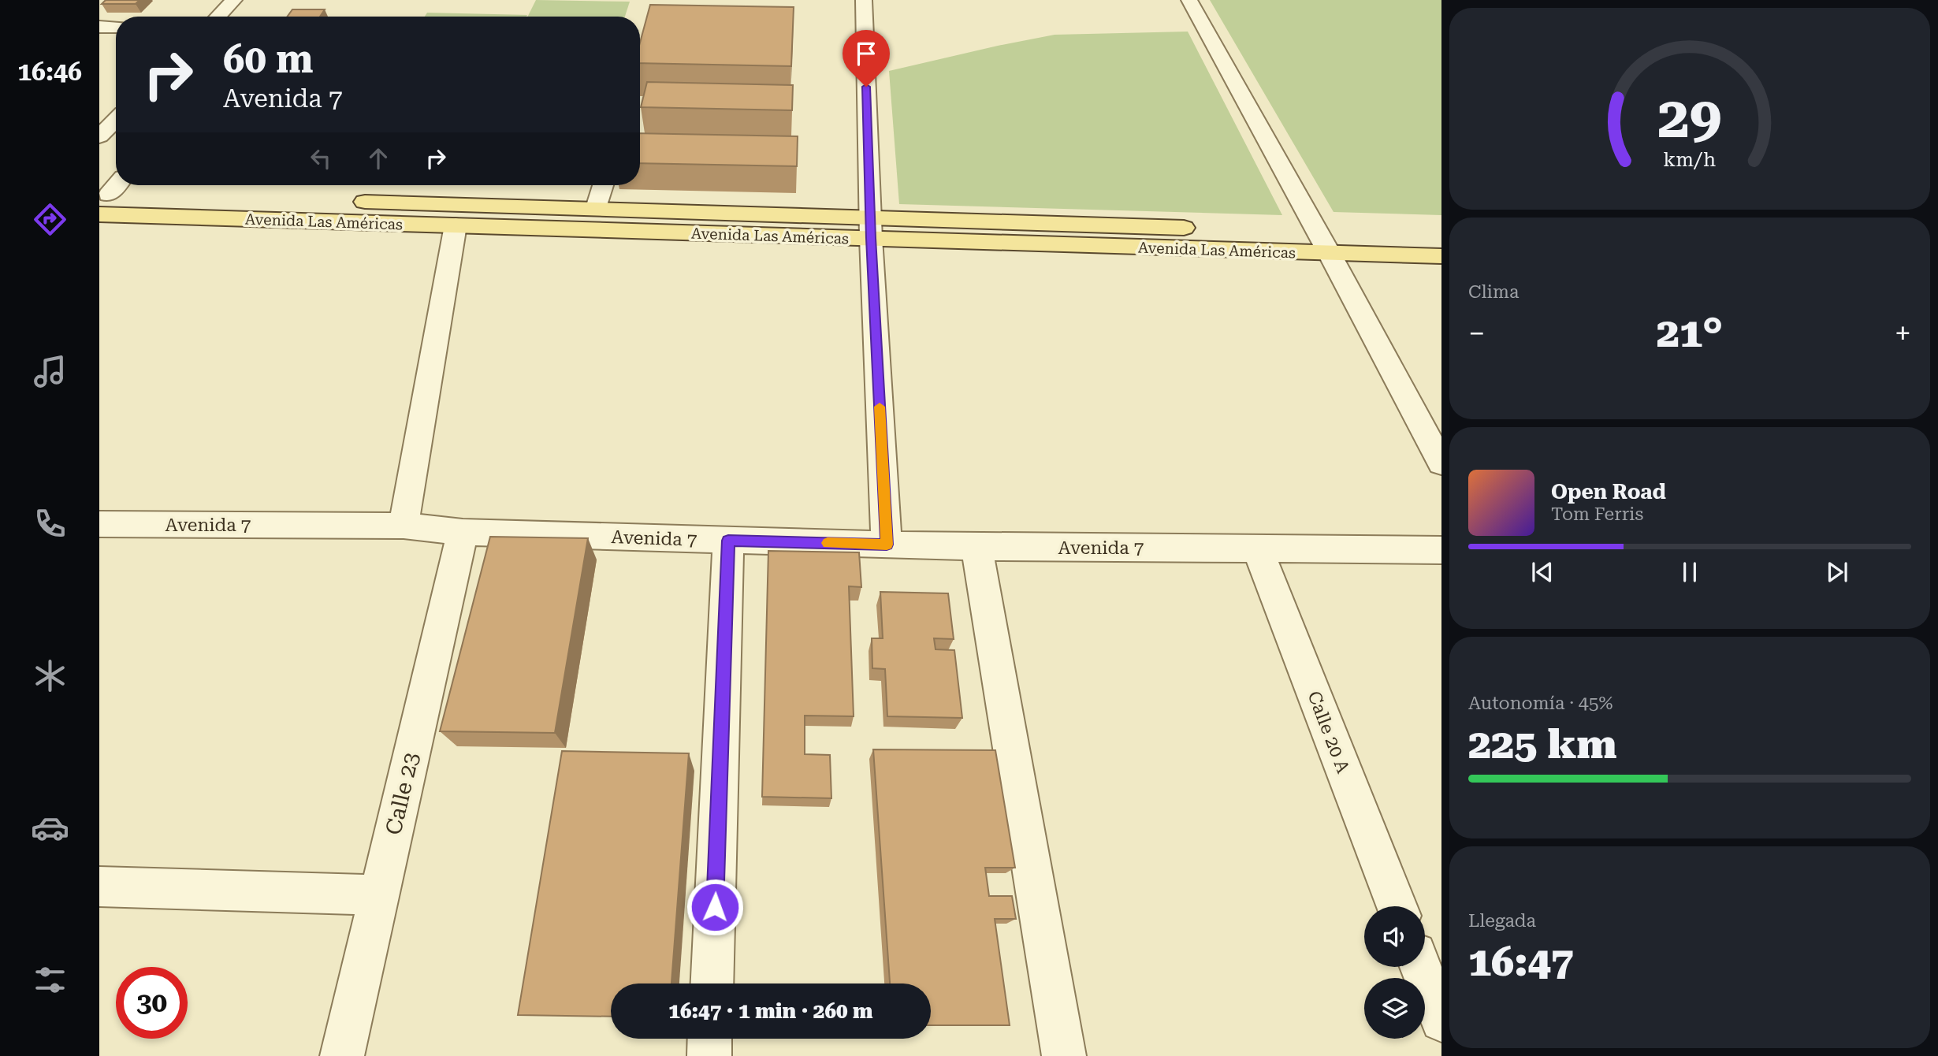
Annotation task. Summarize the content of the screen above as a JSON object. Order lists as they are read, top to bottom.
{
  "streets": {
    "main road": ["Avenida Las Américas"],
    "street": ["Avenida 7", "Calle 20 A", "Calle 23"]
  },
  "crossings": [
    ["Avenida 7", "Calle 20 A"],
    ["Avenida 7", "Calle 23"]
  ],
  "page": {
    "tabs": "16:46",
    "turn": ["60 m", "Avenida 7"],
    "tile": [
      "Clima",
      ["Autonomía · 45%", "225 km"],
      ["Llegada", "16:47"]
    ],
    "heat": ["−", "21°", "+"],
    "song": ["Open Road", "Tom Ferris"],
    "limit": "30",
    "trip": "16:47 · 1 min · 260 m",
    "gauge": ["29", "km/h"]
  }
}
